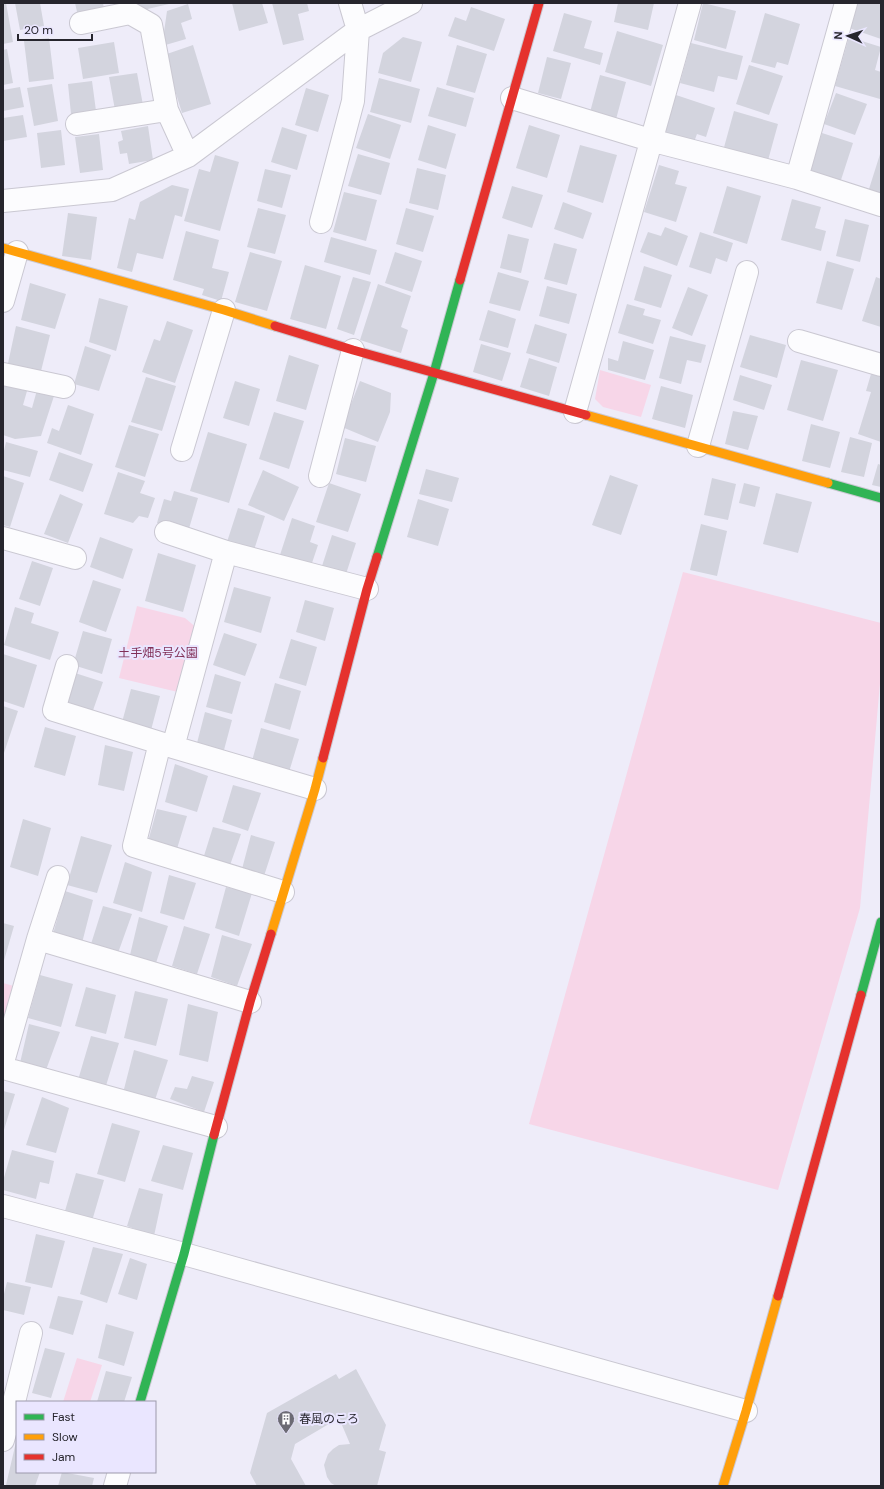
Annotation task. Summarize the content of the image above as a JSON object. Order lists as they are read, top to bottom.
{
  "parks": ["土手畑5号公園"],
  "places": {
    "building": ["春風のころ"]
  },
  "legend": ["Fast", "Slow", "Jam"],
  "scale_bar": "20 m",
  "north": "left"
}
